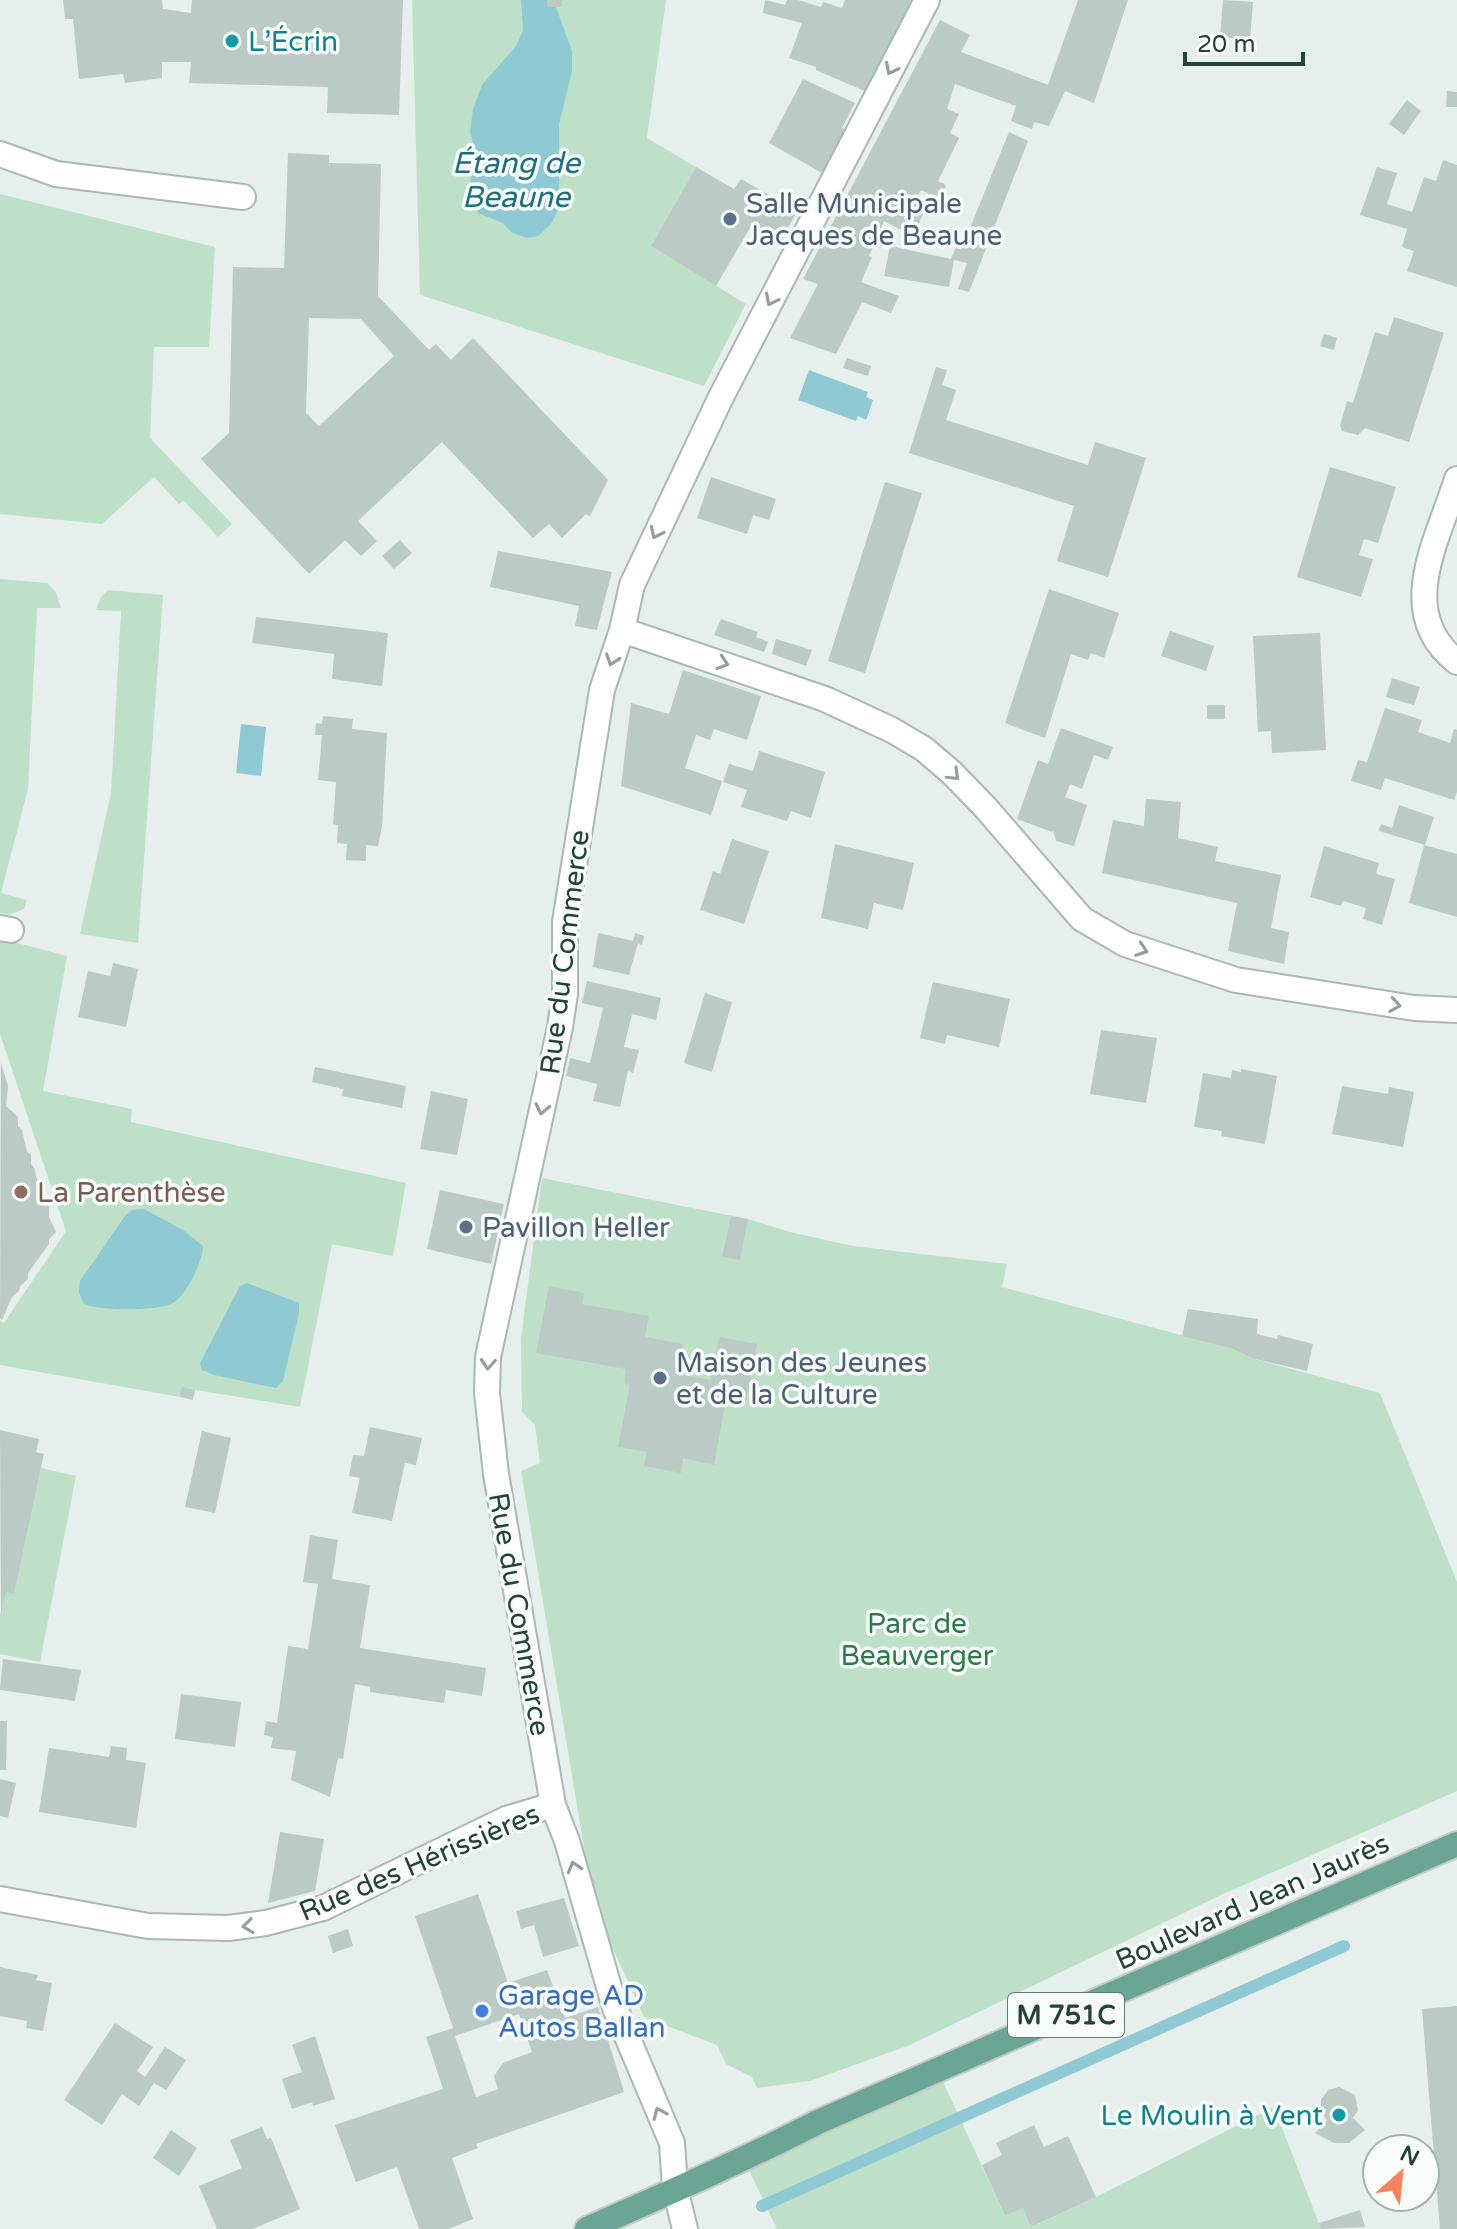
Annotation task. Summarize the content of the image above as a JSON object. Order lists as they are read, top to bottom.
{
  "streets": {
    "main road": ["Boulevard Jean Jaurès", "M 751C"],
    "street": ["Rue du Commerce", "Rue des Hérissières"]
  },
  "crossings": [
    ["Rue du Commerce", "Rue des Hérissières"],
    ["Rue du Commerce", "Boulevard Jean Jaurès"],
    ["Rue du Commerce", "M 751C"],
    ["Boulevard Jean Jaurès", "M 751C"]
  ],
  "one_way": ["Rue des Hérissières"],
  "water": ["Étang de Beaune"],
  "parks": ["Parc de Beauverger"],
  "places": [
    "L’Écrin",
    "Salle Municipale Jacques de Beaune",
    "La Parenthèse",
    "Pavillon Heller",
    "Maison des Jeunes et de la Culture",
    "Garage AD Autos Ballan",
    "Le Moulin à Vent"
  ],
  "scale_bar": "20 m",
  "north": "top right"
}
